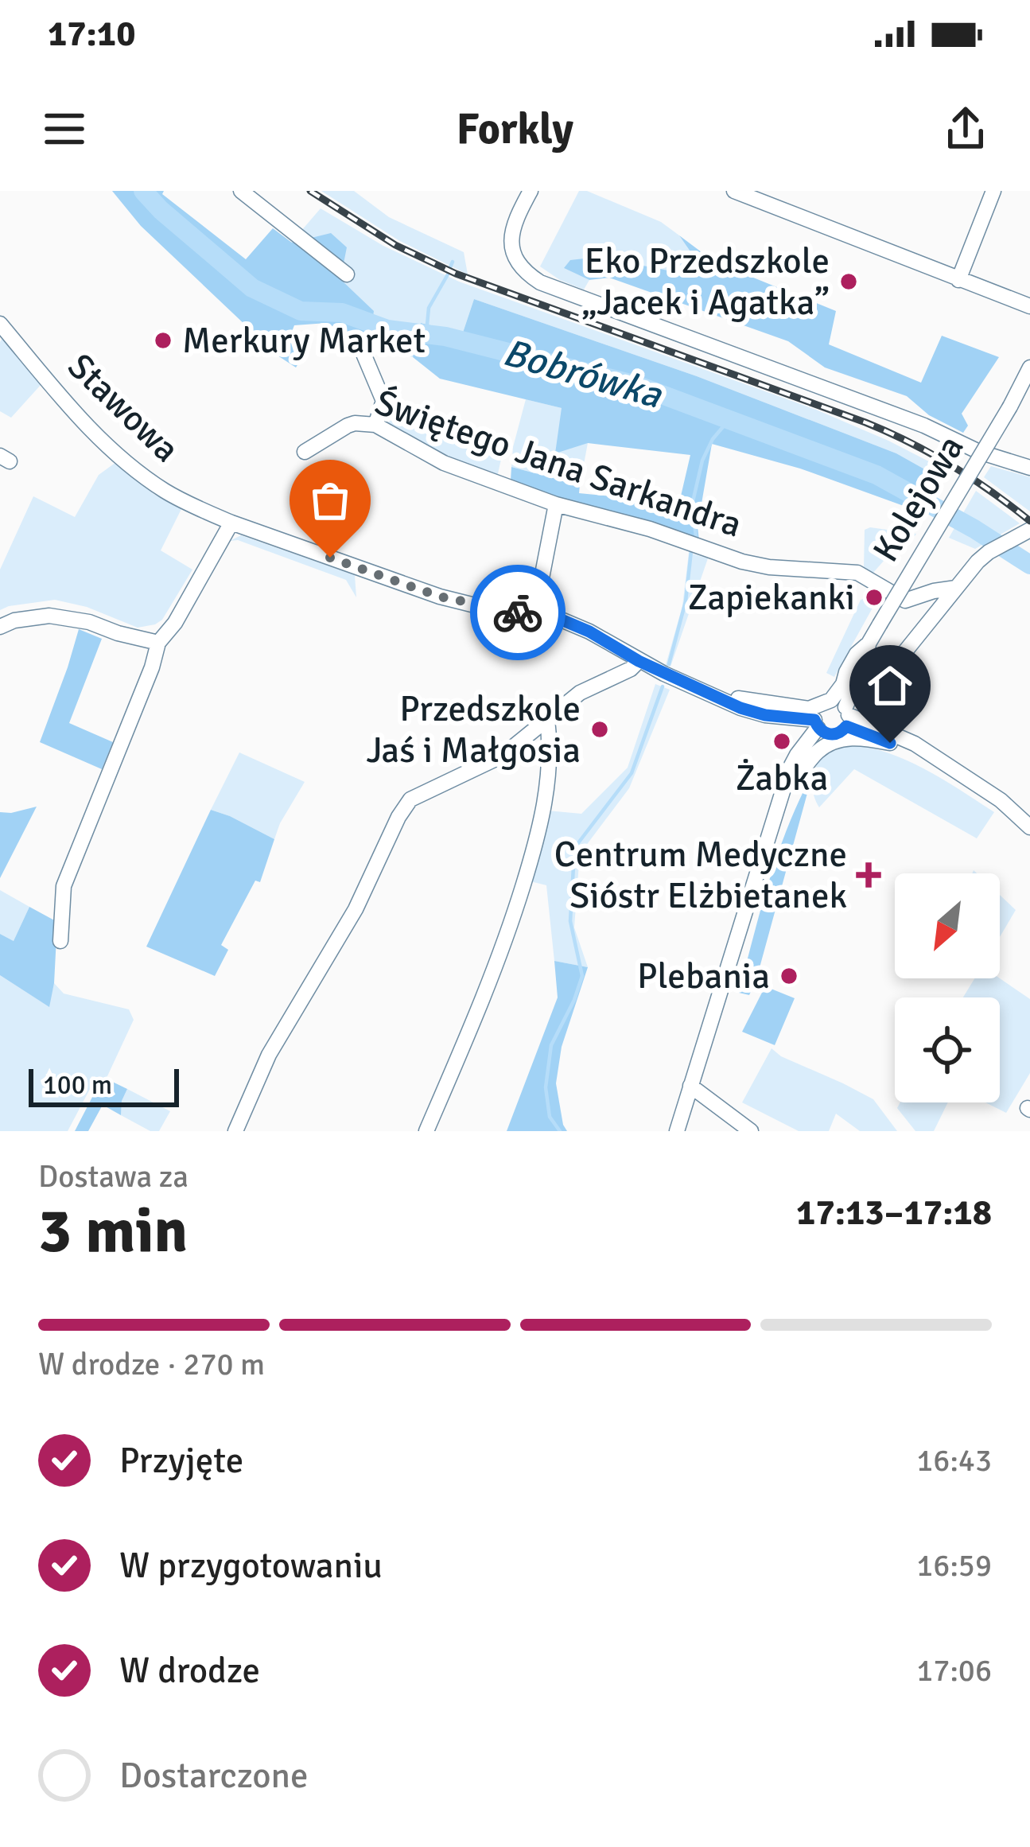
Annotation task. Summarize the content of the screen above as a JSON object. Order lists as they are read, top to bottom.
{
  "streets": {
    "street": ["Stawowa", "Świętego Jana Sarkandra", "Kolejowa"]
  },
  "crossings": [
    ["Stawowa", "Kolejowa"]
  ],
  "water": ["Bobrówka"],
  "places": {
    "other": [
      "Eko Przedszkole „Jacek i Agatka”",
      "Merkury Market",
      "Zapiekanki",
      "Przedszkole Jaś i Małgosia",
      "Żabka",
      "Plebania"
    ],
    "health": ["Centrum Medyczne Sióstr Elżbietanek"]
  },
  "scale_bar": "100 m",
  "north": "bottom left",
  "page": {
    "status": "17:10",
    "header": "Forkly",
    "scale": "100 m",
    "heading": ["3 min", "Dostawa za", "17:13–17:18"],
    "bar": "W drodze · 270 m",
    "list": [
      ["Przyjęte", "16:43"],
      ["W przygotowaniu", "16:59"],
      ["W drodze", "17:06"],
      "Dostarczone"
    ]
  }
}
